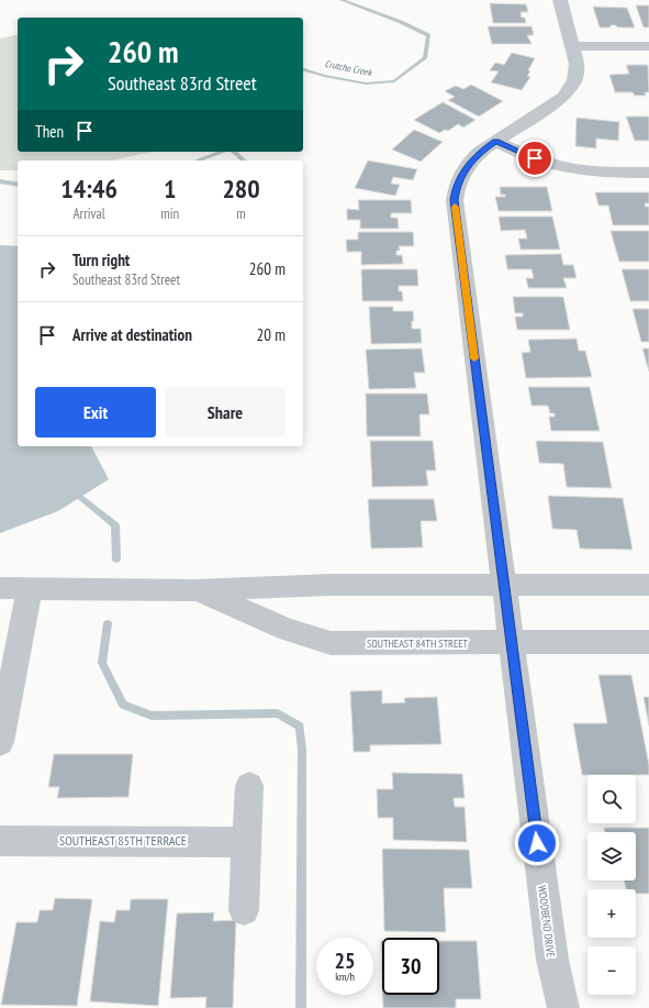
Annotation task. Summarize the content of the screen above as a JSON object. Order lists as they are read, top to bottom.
{
  "streets": {
    "street": ["SOUTHEAST 84TH STREET", "SOUTHEAST 85TH TERRACE", "WOODBEND DRIVE"]
  },
  "crossings": [
    ["SOUTHEAST 84TH STREET", "WOODBEND DRIVE"]
  ],
  "water": ["Crutcho Creek"],
  "page": {
    "turn": ["260 m", "Southeast 83rd Street"],
    "then": "Then",
    "eta": [
      "14:46",
      "Arrival",
      "1",
      "min",
      "280",
      "m"
    ],
    "list": [
      {
        "name": "Turn right",
        "note": "Southeast 83rd Street",
        "value": "260 m"
      },
      {
        "name": "Arrive at destination",
        "value": "20 m"
      }
    ],
    "buttons": ["Exit", "Share"],
    "map_buttons": ["+", "−"],
    "speed": "25 km/h",
    "limit": "30"
  }
}
